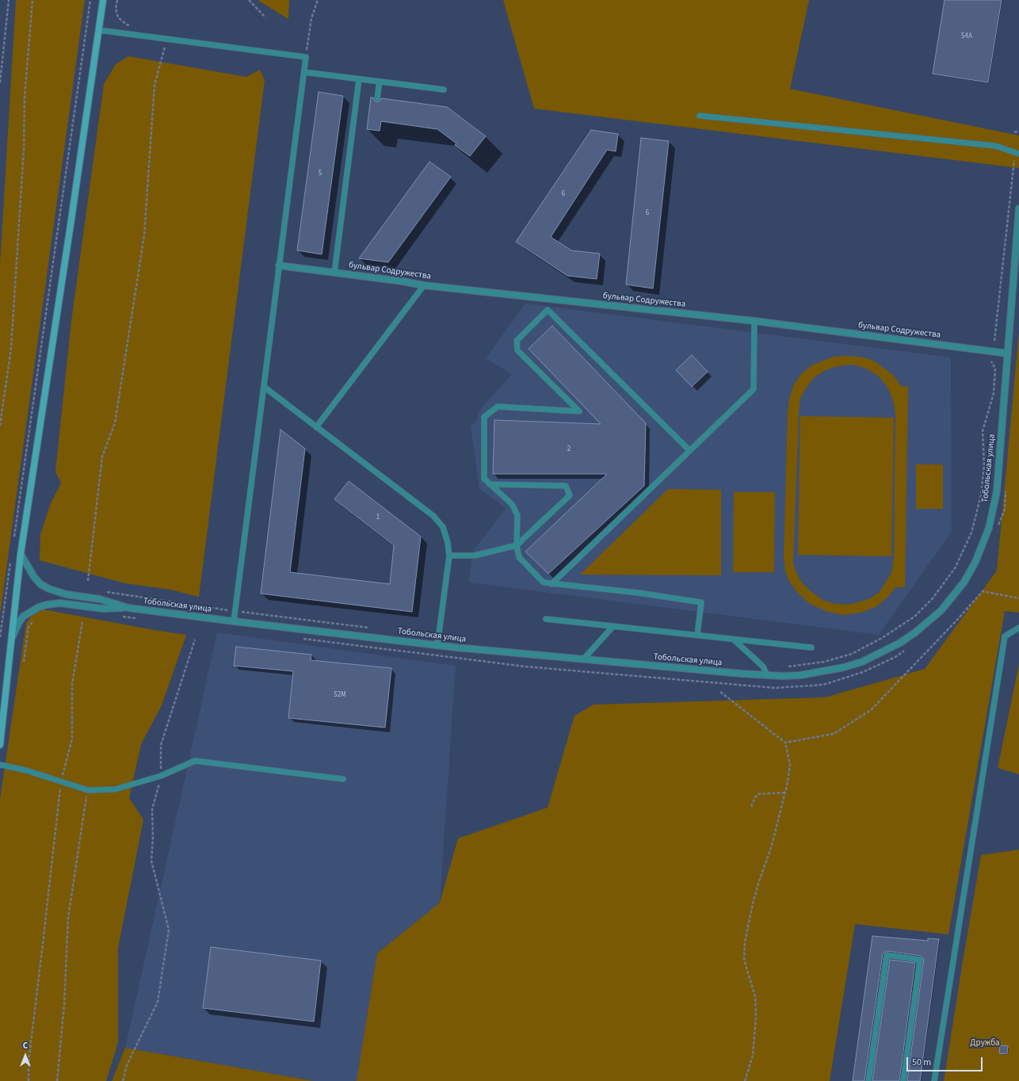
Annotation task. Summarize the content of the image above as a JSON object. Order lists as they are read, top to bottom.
{
  "streets": {
    "street": ["бульвар Содружества", "Тобольская улица"]
  },
  "crossings": [
    ["бульвар Содружества", "Тобольская улица"]
  ],
  "parks": ["Дружба"],
  "house_numbers": [
    "54А",
    "5",
    "6",
    "6",
    "2",
    "1",
    "52М"
  ],
  "scale_bar": "50 m",
  "north": "top"
}
